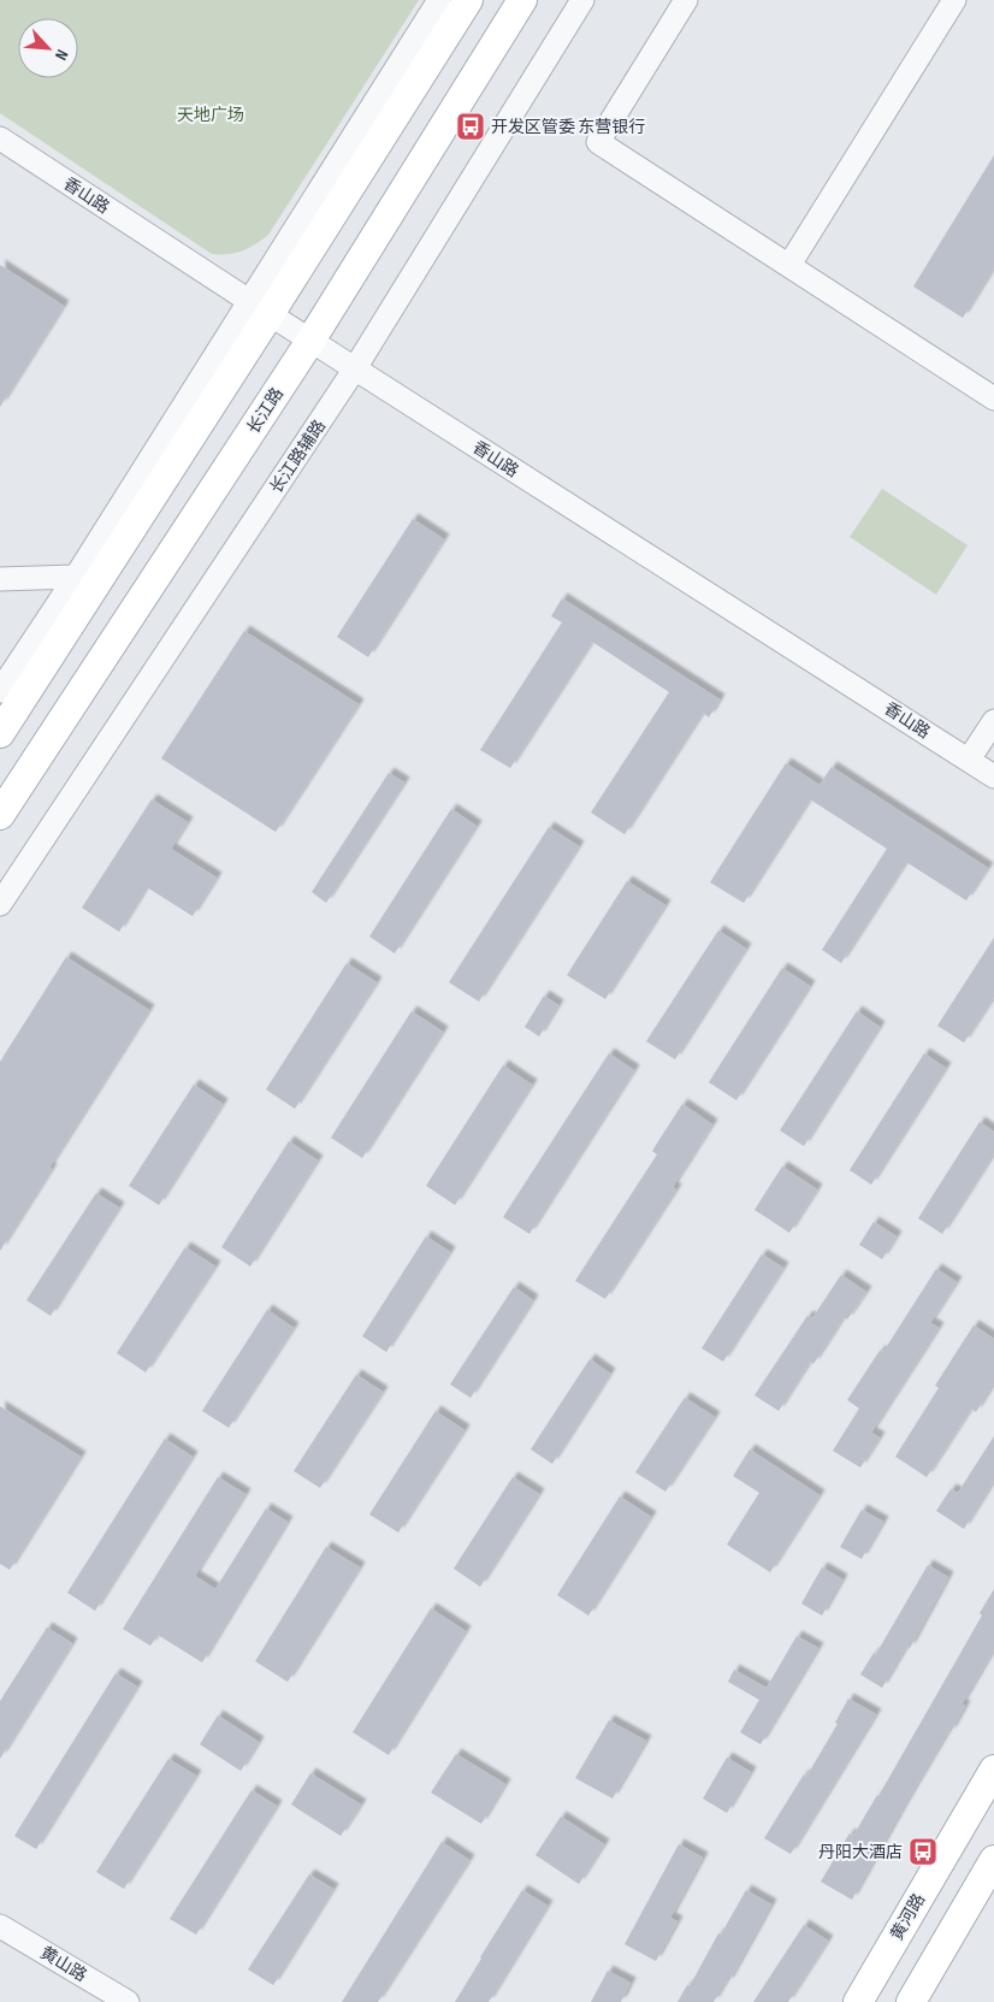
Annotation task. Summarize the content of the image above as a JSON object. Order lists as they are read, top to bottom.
{
  "streets": {
    "main road": ["长江路", "黄河路"],
    "street": ["香山路", "长江路辅路", "黄山路"]
  },
  "crossings": [
    ["香山路", "长江路"],
    ["香山路", "长江路辅路"]
  ],
  "parks": ["天地广场"],
  "places": {
    "bus stop": ["开发区管委 东营银行", "丹阳大酒店"]
  },
  "north": "bottom right"
}
